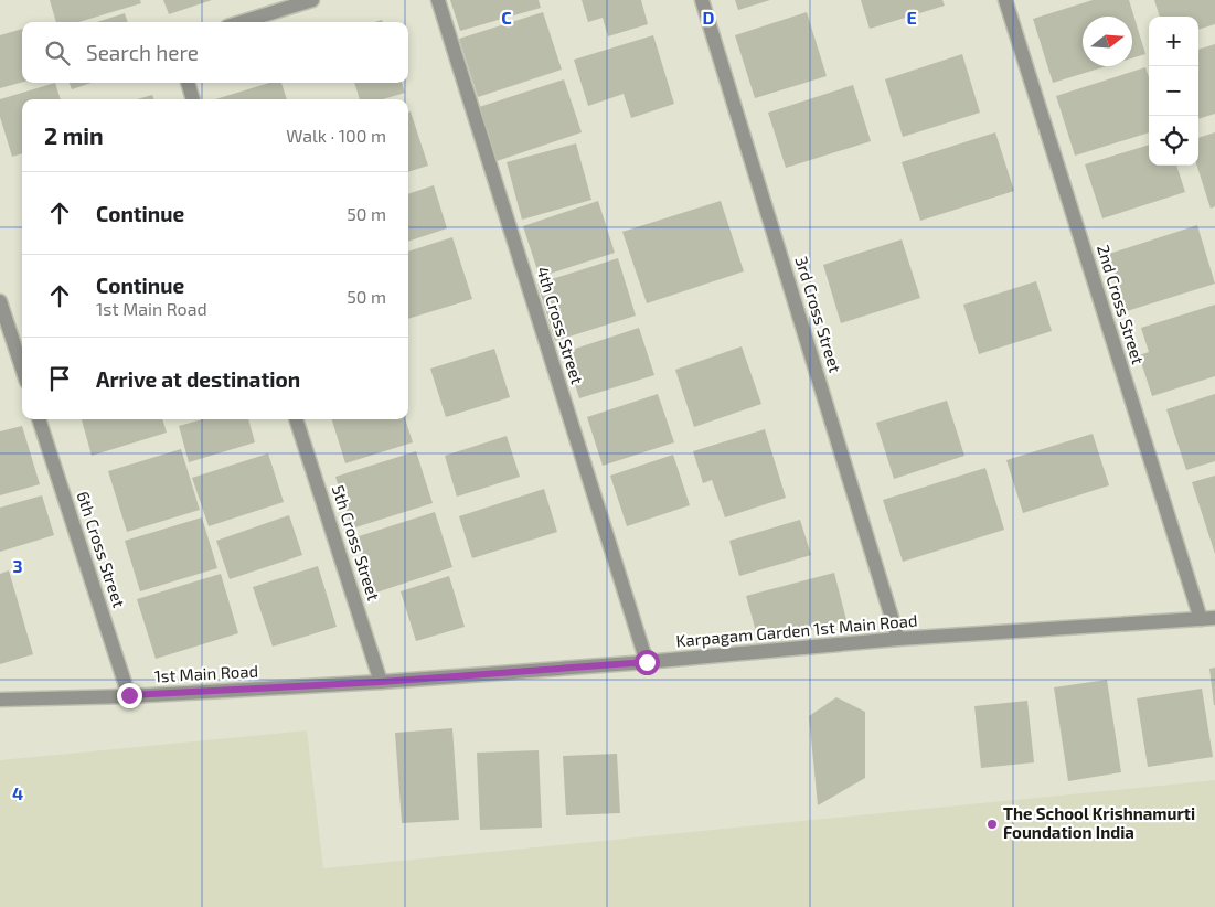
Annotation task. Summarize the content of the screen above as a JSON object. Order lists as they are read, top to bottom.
{
  "streets": {
    "street": [
      "2nd Cross Street",
      "3rd Cross Street",
      "4th Cross Street",
      "5th Cross Street",
      "6th Cross Street",
      "Karpagam Garden 1st Main Road",
      "1st Main Road"
    ]
  },
  "crossings": [
    ["2nd Cross Street", "Karpagam Garden 1st Main Road"],
    ["3rd Cross Street", "Karpagam Garden 1st Main Road"],
    ["4th Cross Street", "Karpagam Garden 1st Main Road"],
    ["5th Cross Street", "Karpagam Garden 1st Main Road"],
    ["5th Cross Street", "1st Main Road"],
    ["6th Cross Street", "1st Main Road"],
    ["Karpagam Garden 1st Main Road", "1st Main Road"]
  ],
  "places": ["The School Krishnamurti Foundation India"],
  "north": "right",
  "page": {
    "map_buttons": ["+", "−"],
    "search": "Search here",
    "heading": ["2 min", "Walk · 100 m"],
    "list": [
      ["Continue", "50 m"],
      ["Continue", "1st Main Road", "50 m"],
      "Arrive at destination"
    ]
  },
  "grid": {
    "columns": ["C", "D", "E"],
    "rows": ["3", "4"]
  }
}
